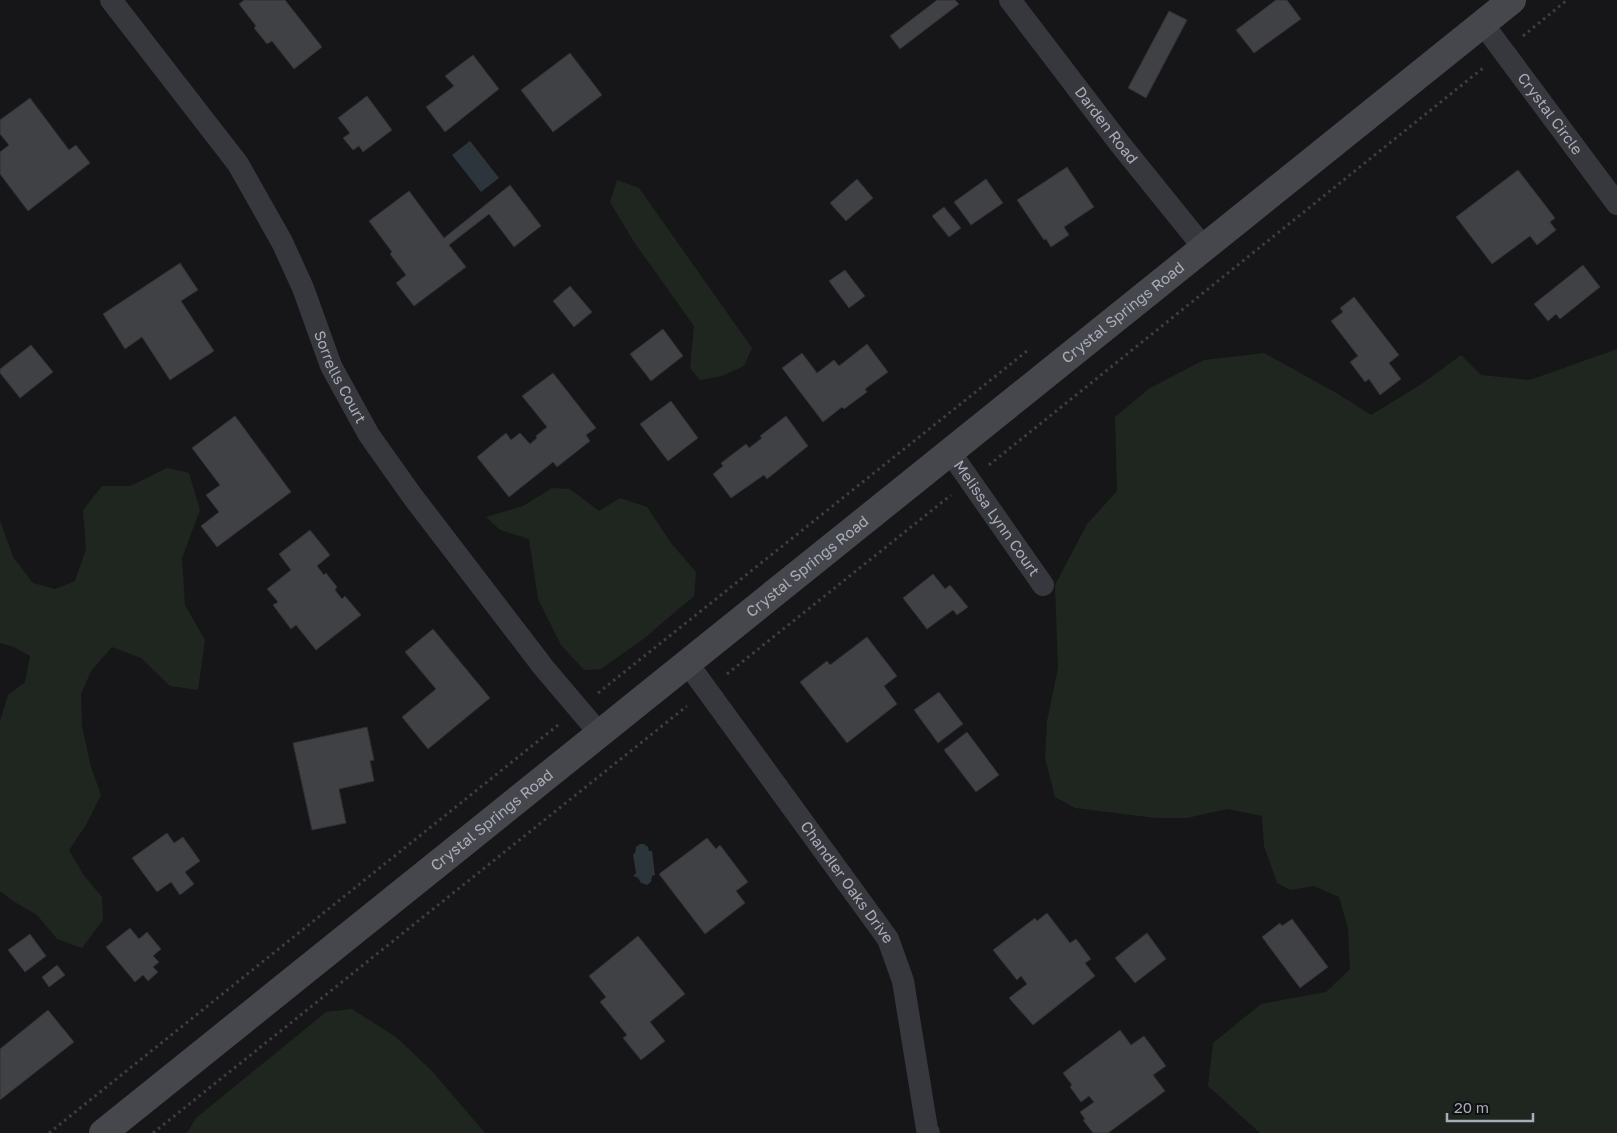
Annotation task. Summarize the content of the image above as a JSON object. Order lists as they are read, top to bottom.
{
  "streets": {
    "street": [
      "Crystal Circle",
      "Darden Road",
      "Crystal Springs Road",
      "Sorrells Court",
      "Melissa Lynn Court",
      "Chandler Oaks Drive"
    ]
  },
  "crossings": [
    ["Crystal Circle", "Crystal Springs Road"],
    ["Darden Road", "Crystal Springs Road"],
    ["Crystal Springs Road", "Sorrells Court"],
    ["Crystal Springs Road", "Melissa Lynn Court"],
    ["Crystal Springs Road", "Chandler Oaks Drive"]
  ],
  "scale_bar": "20 m"
}
